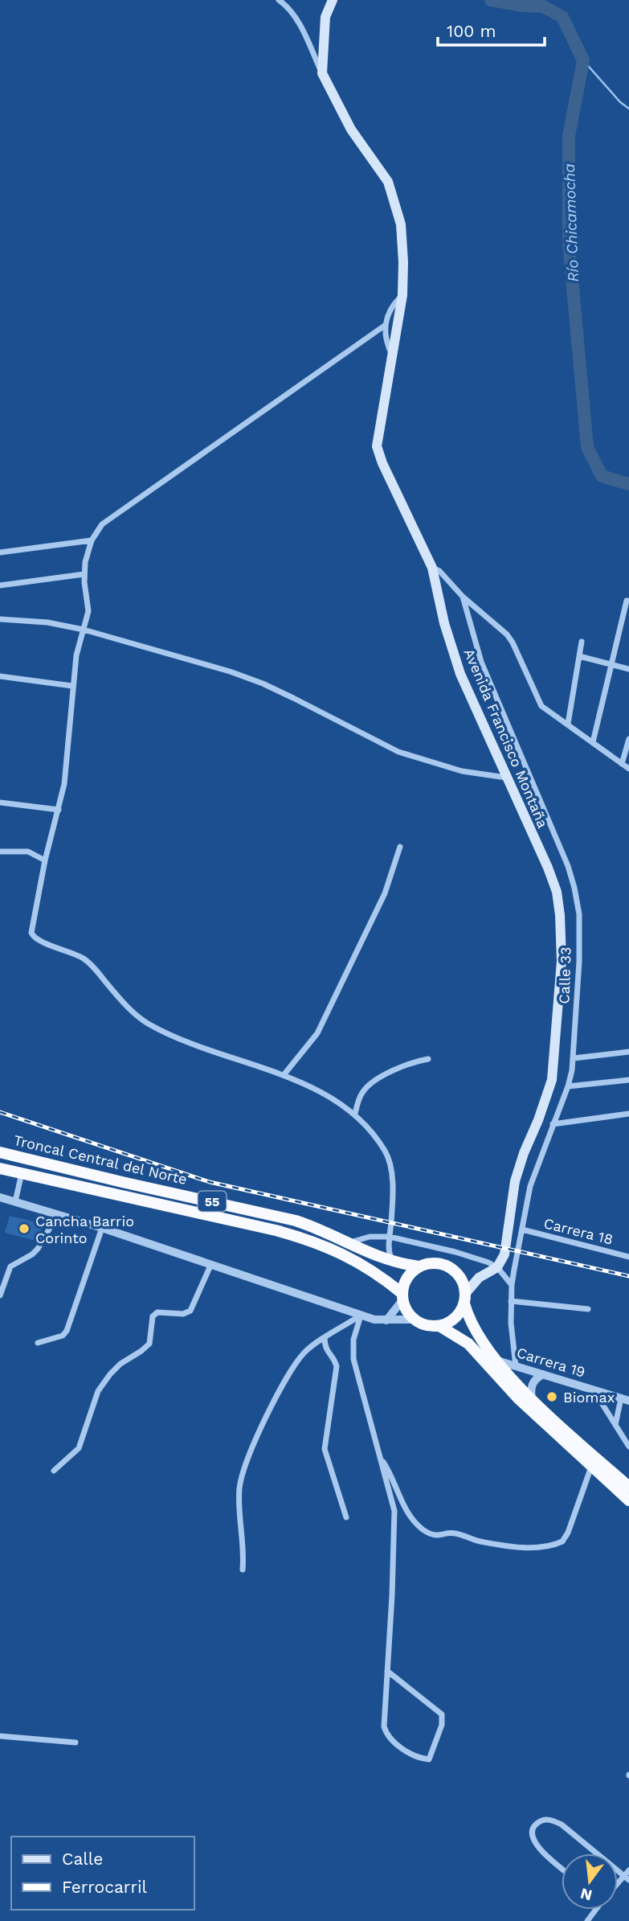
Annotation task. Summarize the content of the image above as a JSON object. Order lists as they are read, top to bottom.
{
  "streets": {
    "highway": ["Troncal Central del Norte", "55"],
    "main road": ["Avenida Francisco Montaña"],
    "street": ["Calle 33", "Carrera 18", "Carrera 19"]
  },
  "crossings": [
    ["Calle 33", "Carrera 18"],
    ["Calle 33", "Carrera 19"],
    ["Troncal Central del Norte", "55"],
    ["55", "Carrera 19"]
  ],
  "water": ["Río Chicamocha"],
  "places": ["Cancha Barrio Corinto", "Biomax"],
  "legend": ["Calle", "Ferrocarril"],
  "scale_bar": "100 m",
  "north": "bottom"
}
